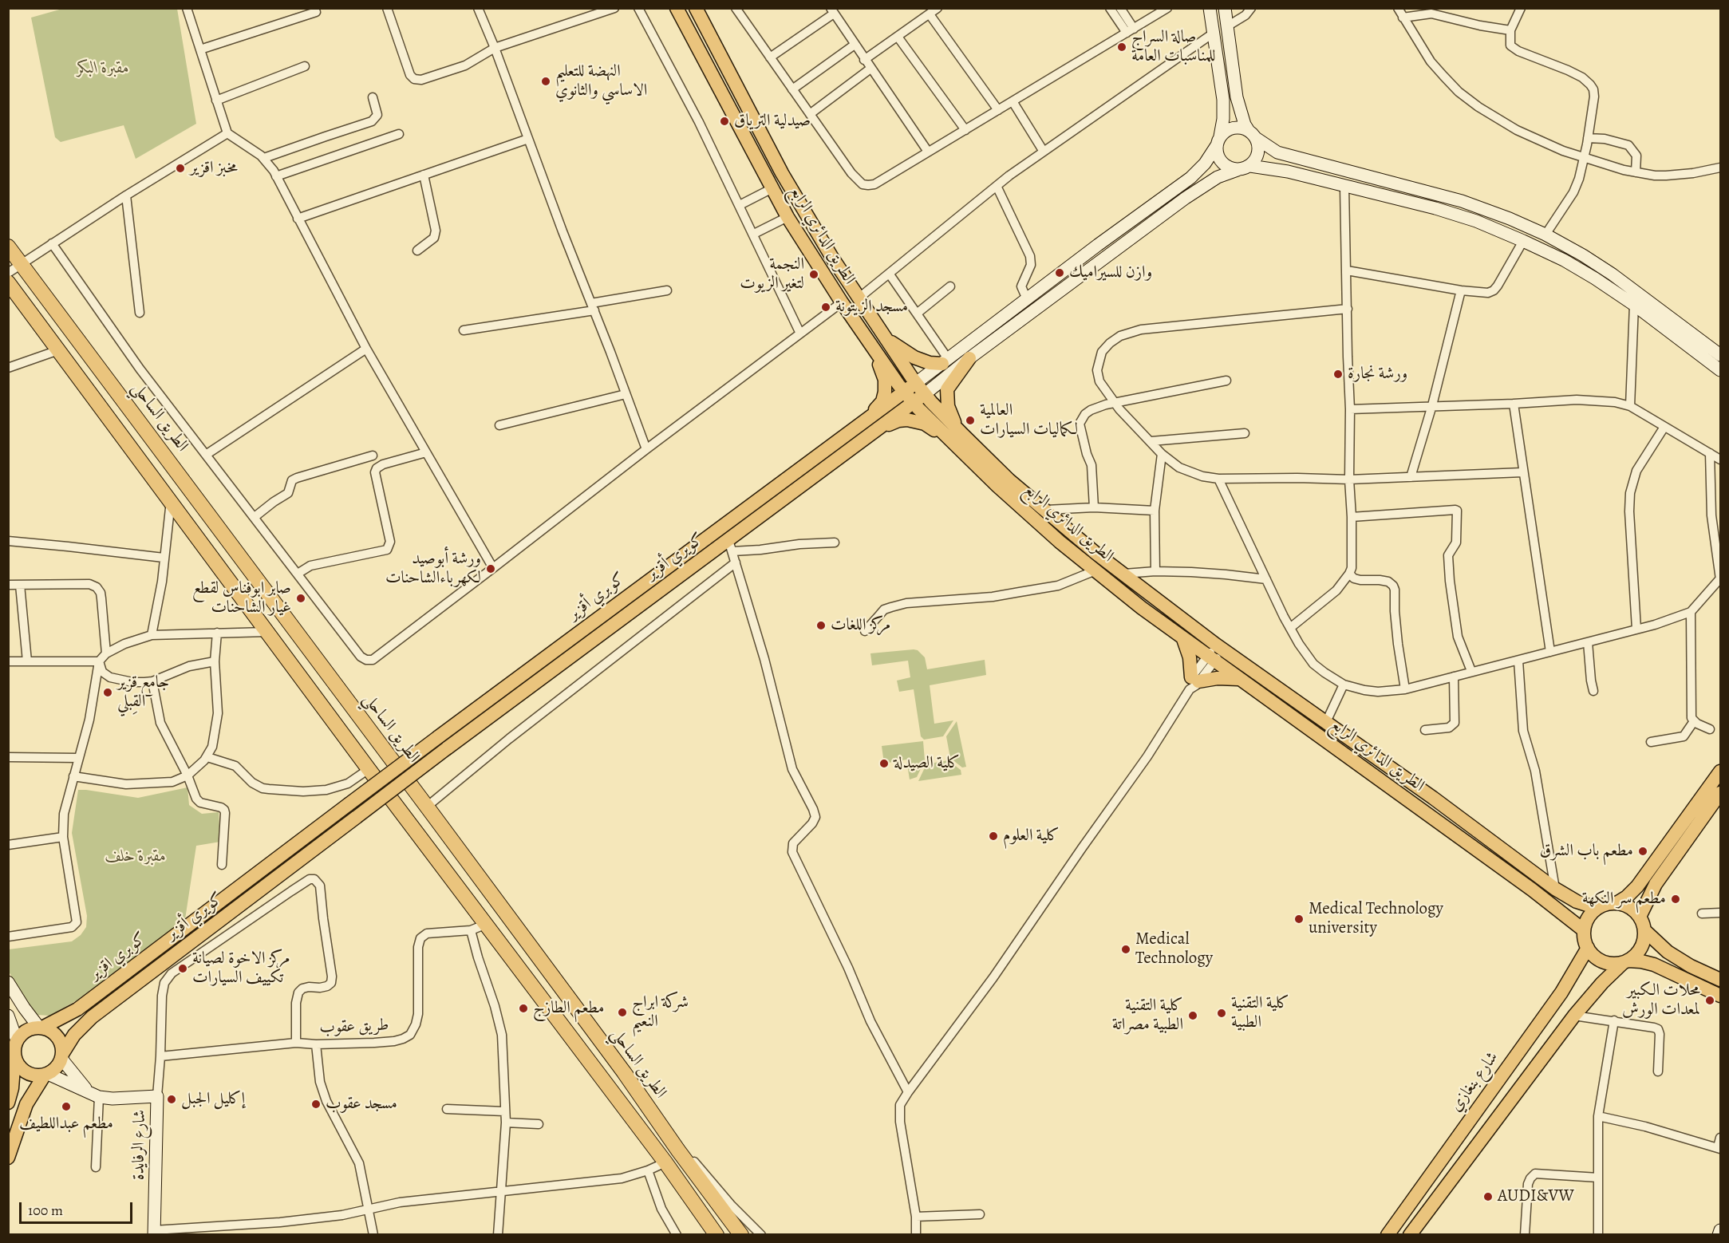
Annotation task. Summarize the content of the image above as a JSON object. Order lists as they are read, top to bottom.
{
  "streets": {
    "highway": ["الطريق الساحلي"],
    "main road": [
      "الطريق الدائري الرابع",
      "كويري أقزير",
      "كوبري أقزير",
      "كوبري اقزير",
      "شارع بنغازي",
      "شارع الرفايدة"
    ],
    "street": ["طريق عقوب"]
  },
  "crossings": [
    ["الطريق الدائري الرابع", "كويري أقزير"],
    ["الطريق الدائري الرابع", "كوبري أقزير"],
    ["الطريق الدائري الرابع", "شارع بنغازي"],
    ["كويري أقزير", "كوبري اقزير"],
    ["كوبري أقزير", "كوبري اقزير"],
    ["طريق عقوب", "شارع الرفايدة"]
  ],
  "parks": ["مقبرة البكر", "مقبرة خلف"],
  "places": [
    "صالة السراج للمناسبات العامة",
    "النهضة للتعليم الاساسي والثانوي",
    "صيدلية الترياق",
    "مخبز اقزير",
    "وازن للسيراميك",
    "النجمة لتغير الزيوت",
    "مسجد الزيتونة",
    "ورشة نجارة",
    "العالمية لكماليات السيارات",
    "ورشة أبوصيد لكهرباءالشاحنات",
    "صابر ابوفناس لقطع غيار الشاحنات",
    "مركز اللغات",
    "جامع قزير القِبلي",
    "كلية الصيدلة",
    "كلية العلوم",
    "مطعم باب الشرق",
    "مطعم سر النكهة",
    "Medical Technology university",
    "Medical Technology",
    "مركز الاخوة لصيانة تكييف السيارات",
    "محلات الكبير لمعدات الورش",
    "مطعم الطازج",
    "شركة ابراج النعيم",
    "كلية التقنية الطبية",
    "كلية التقنية الطبية مصراتة",
    "إكليل الجبل",
    "مسجد عقوب",
    "مطعم عبداللطيف",
    "AUDI&VW"
  ],
  "scale_bar": "100 m"
}
